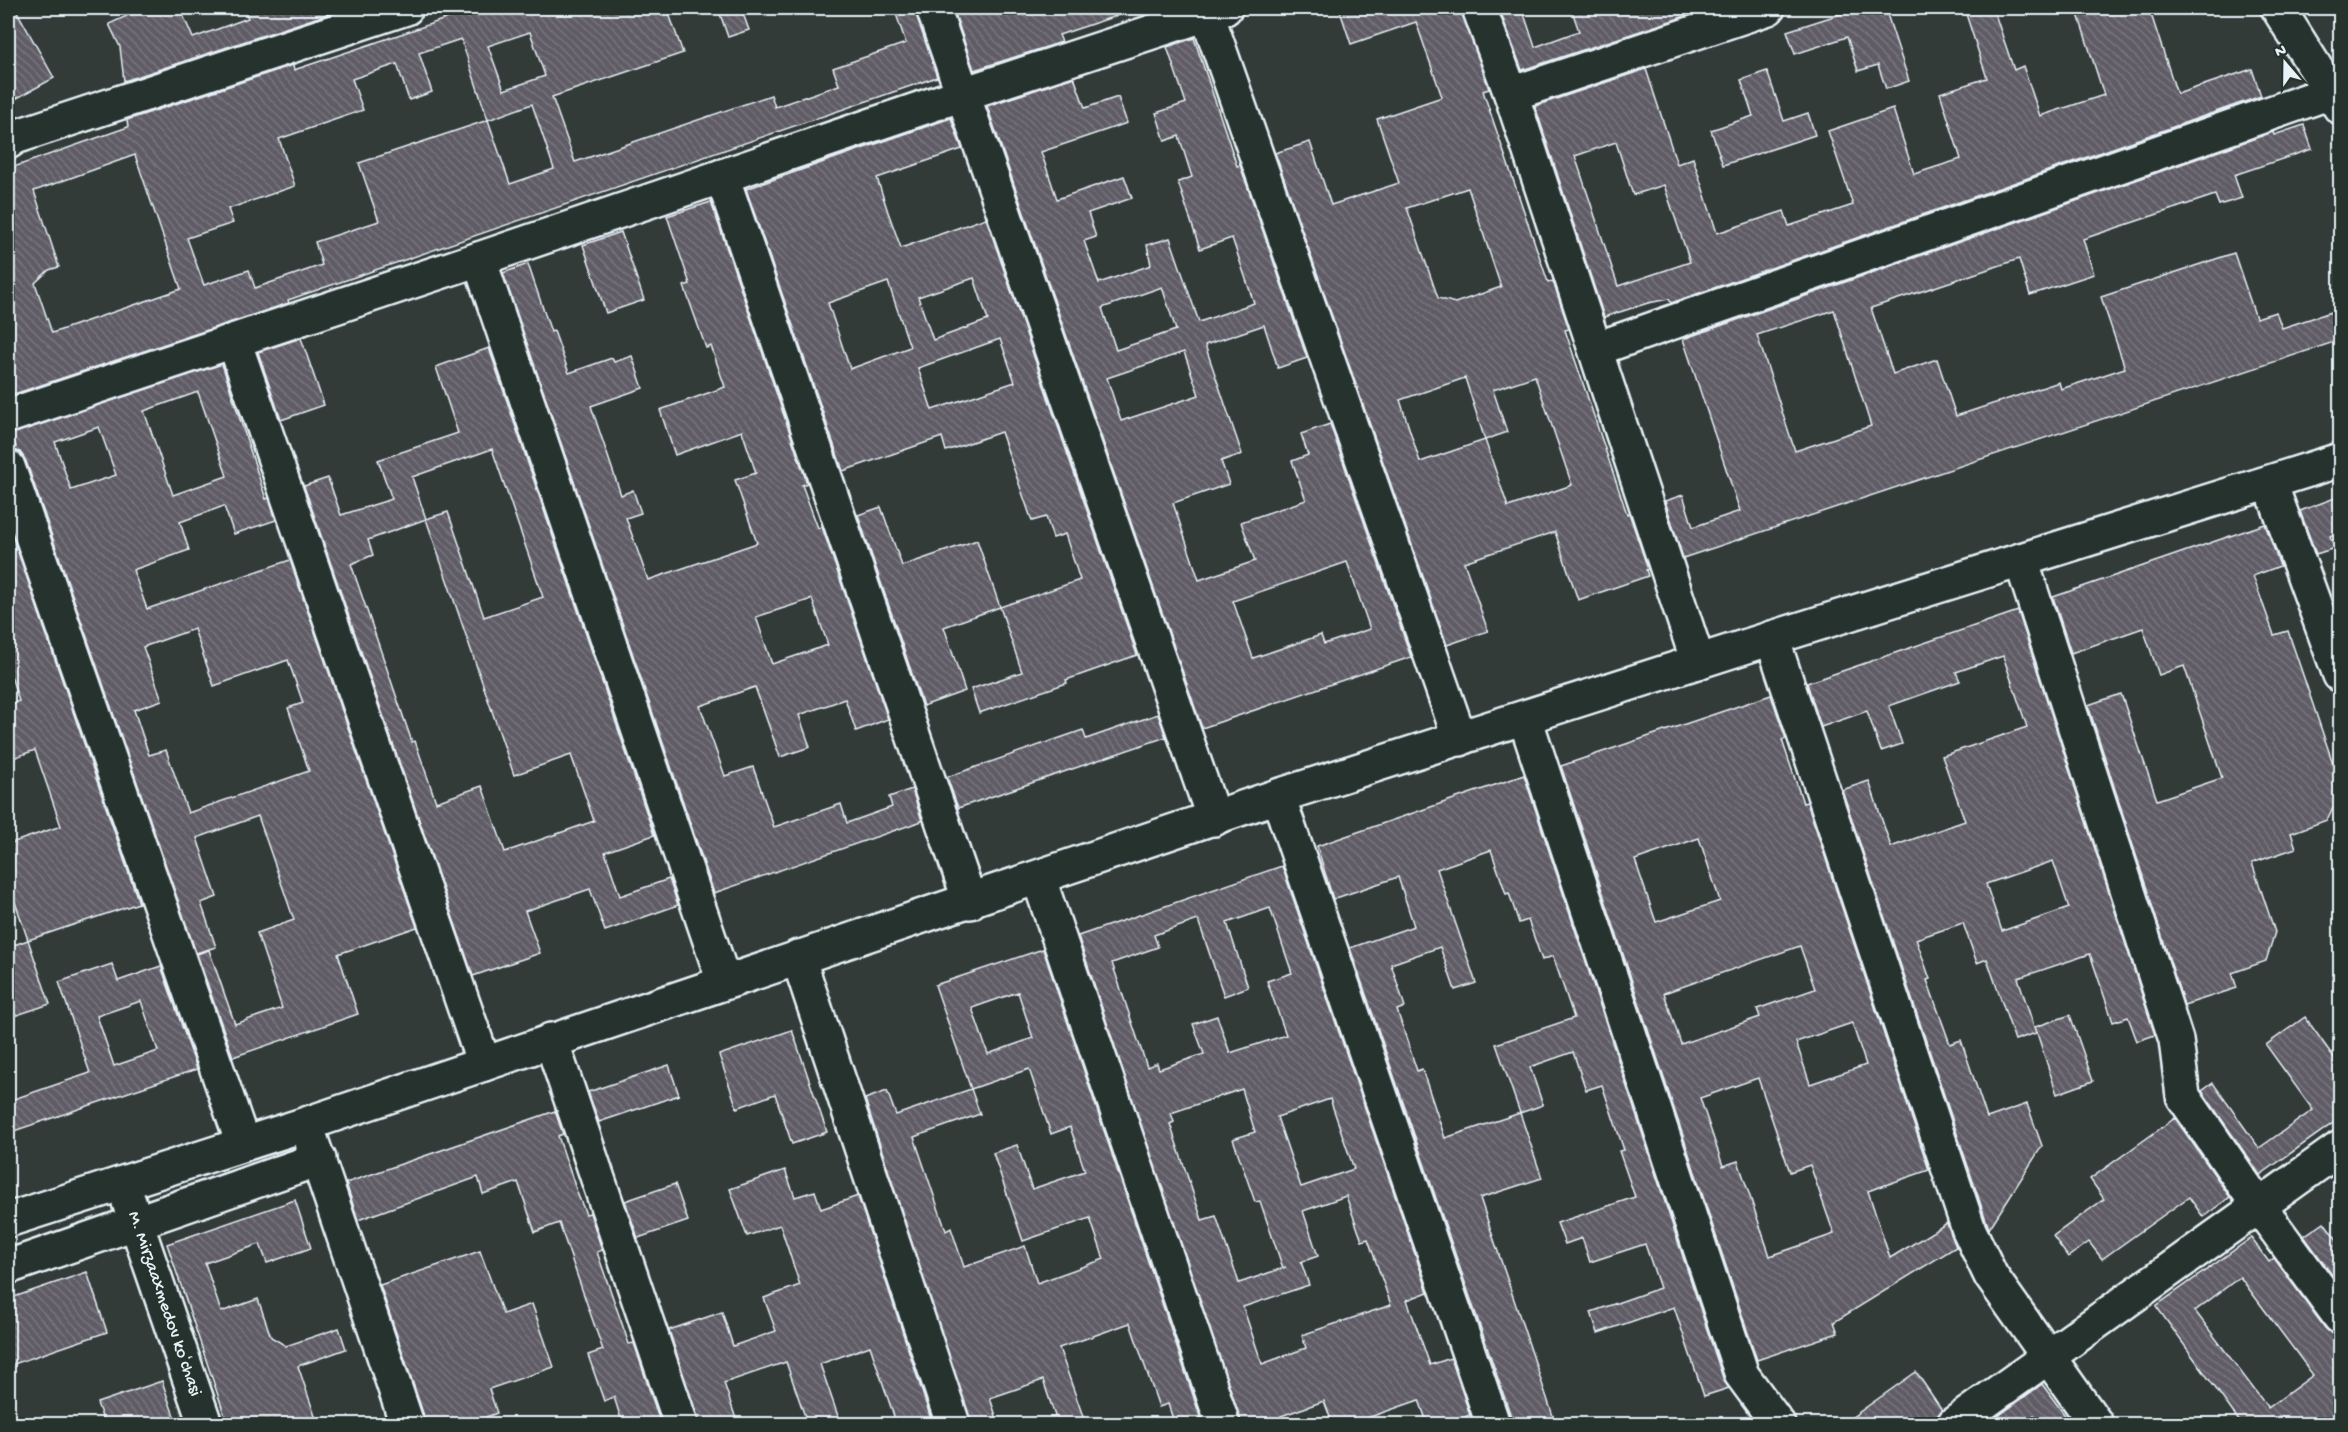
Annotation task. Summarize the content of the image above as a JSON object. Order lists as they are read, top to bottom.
{
  "streets": {
    "street": ["M. Mirzaaxmedov koʻchasi"]
  },
  "north": "top"
}
